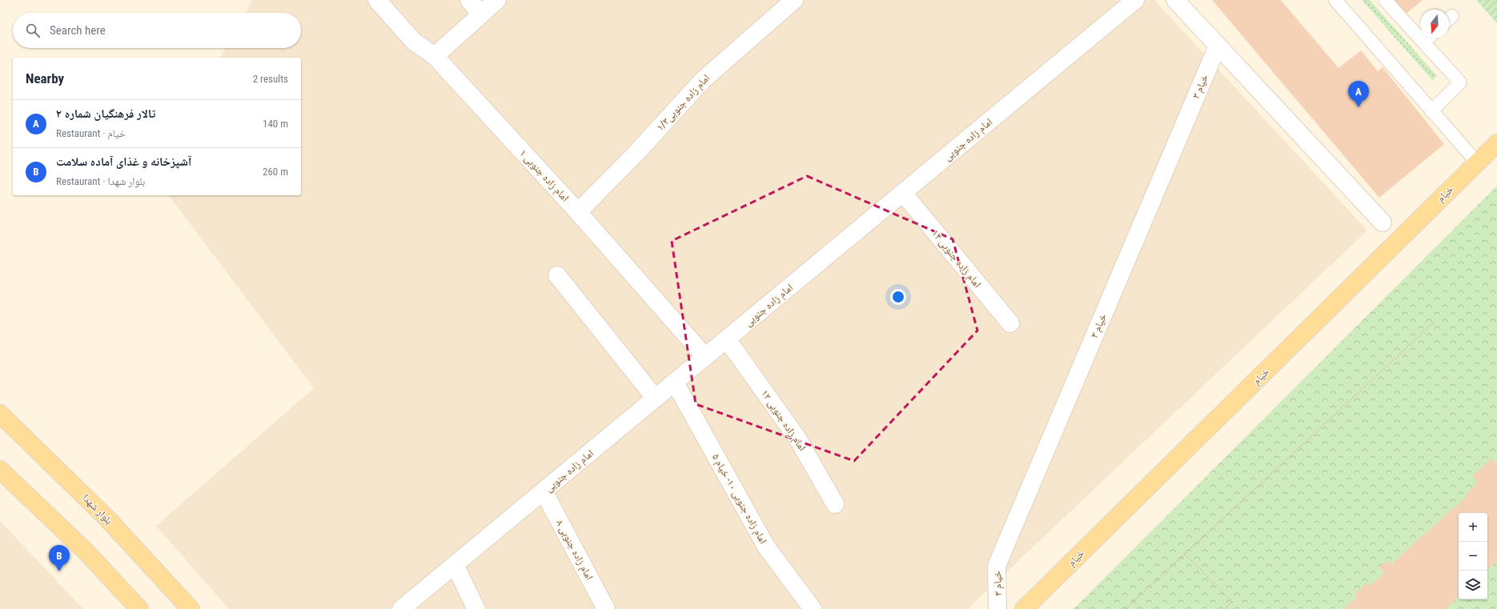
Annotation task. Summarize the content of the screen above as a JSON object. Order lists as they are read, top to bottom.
{
  "streets": {
    "main road": ["خیام", "بلوار شهدا"],
    "street": [
      "خیام ۳",
      "امام زاده جنوبی۱/۳",
      "امام زاده جنوبی",
      "امام زاده جنوبی ۱",
      "امام زاده جنوبی ۱۴",
      "امام زاده جنوبی ۱۲",
      "امام زاده جنوبی ۱۰- خیام ۵",
      "امام زاده جنوبی ۸"
    ]
  },
  "crossings": [
    ["امام زاده جنوبی۱/۳", "امام زاده جنوبی ۱"],
    ["امام زاده جنوبی", "امام زاده جنوبی ۱"],
    ["امام زاده جنوبی", "امام زاده جنوبی ۱۴"],
    ["امام زاده جنوبی", "امام زاده جنوبی ۱۲"],
    ["امام زاده جنوبی", "امام زاده جنوبی ۱۰- خیام ۵"],
    ["امام زاده جنوبی", "امام زاده جنوبی ۸"]
  ],
  "north": "bottom",
  "page": {
    "search": "Search here",
    "heading": ["Nearby", "2 results"],
    "pins": ["A", "B"],
    "list": [
      {
        "mark": "A",
        "name": "تالار فرهنگیان شماره ۲",
        "note": "Restaurant · خیام",
        "value": "140 m"
      },
      {
        "mark": "B",
        "name": "آشپزخانه و غذای آماده سلامت",
        "note": "Restaurant · بلوار شهدا",
        "value": "260 m"
      }
    ],
    "map_buttons": ["+", "−"]
  }
}
